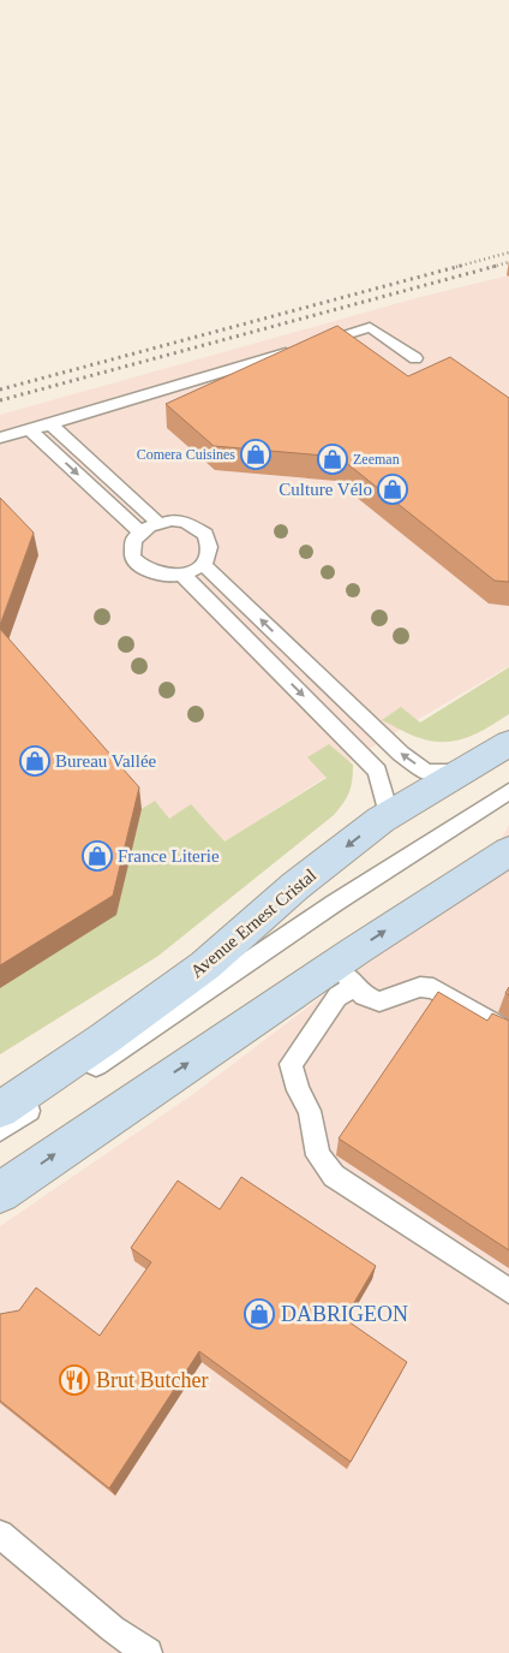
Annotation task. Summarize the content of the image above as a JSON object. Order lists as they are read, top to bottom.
{
  "streets": {
    "main road": ["Avenue Ernest Cristal"]
  },
  "places": {
    "shop": [
      "Comera Cuisines",
      "Zeeman",
      "Culture Vélo",
      "Bureau Vallée",
      "France Literie",
      "DABRIGEON"
    ],
    "restaurant": ["Brut Butcher"]
  }
}
